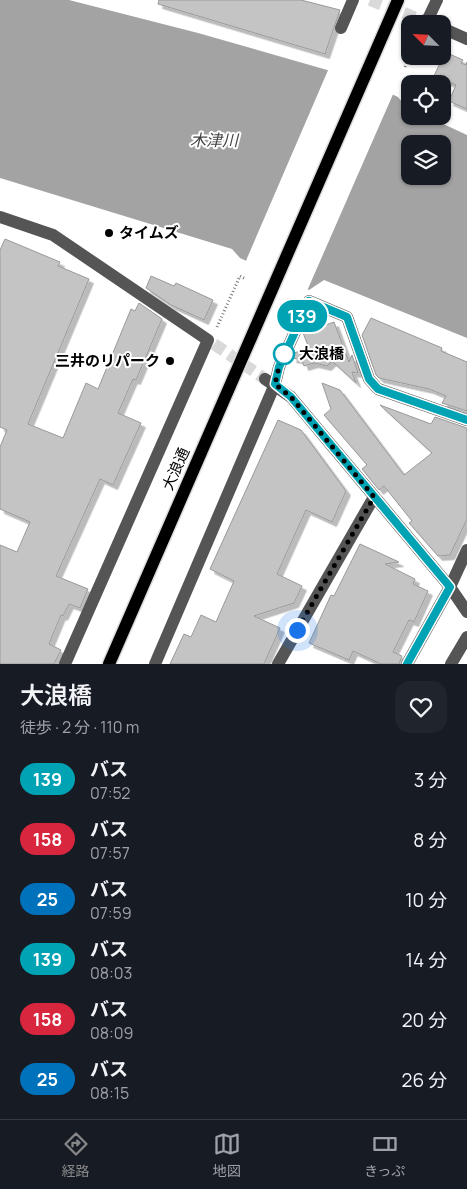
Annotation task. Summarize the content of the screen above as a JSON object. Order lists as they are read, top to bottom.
{
  "streets": {
    "main road": ["大浪通"]
  },
  "water": ["木津川"],
  "places": ["タイムズ", "大浪橋", "三井のリパーク"],
  "lines": ["bus line 139"],
  "north": "top left",
  "page": {
    "on_map": "139",
    "heading": ["大浪橋", "徒歩 · 2 分 · 110 m"],
    "list": [
      {
        "mark": "139",
        "name": "バス",
        "note": "07:52",
        "value": "3 分"
      },
      {
        "mark": "158",
        "name": "バス",
        "note": "07:57",
        "value": "8 分"
      },
      {
        "mark": "25",
        "name": "バス",
        "note": "07:59",
        "value": "10 分"
      },
      {
        "mark": "139",
        "name": "バス",
        "note": "08:03",
        "value": "14 分"
      },
      {
        "mark": "158",
        "name": "バス",
        "note": "08:09",
        "value": "20 分"
      },
      {
        "mark": "25",
        "name": "バス",
        "note": "08:15",
        "value": "26 分"
      }
    ],
    "tabs": ["経路", "地図", "きっぷ"]
  }
}
